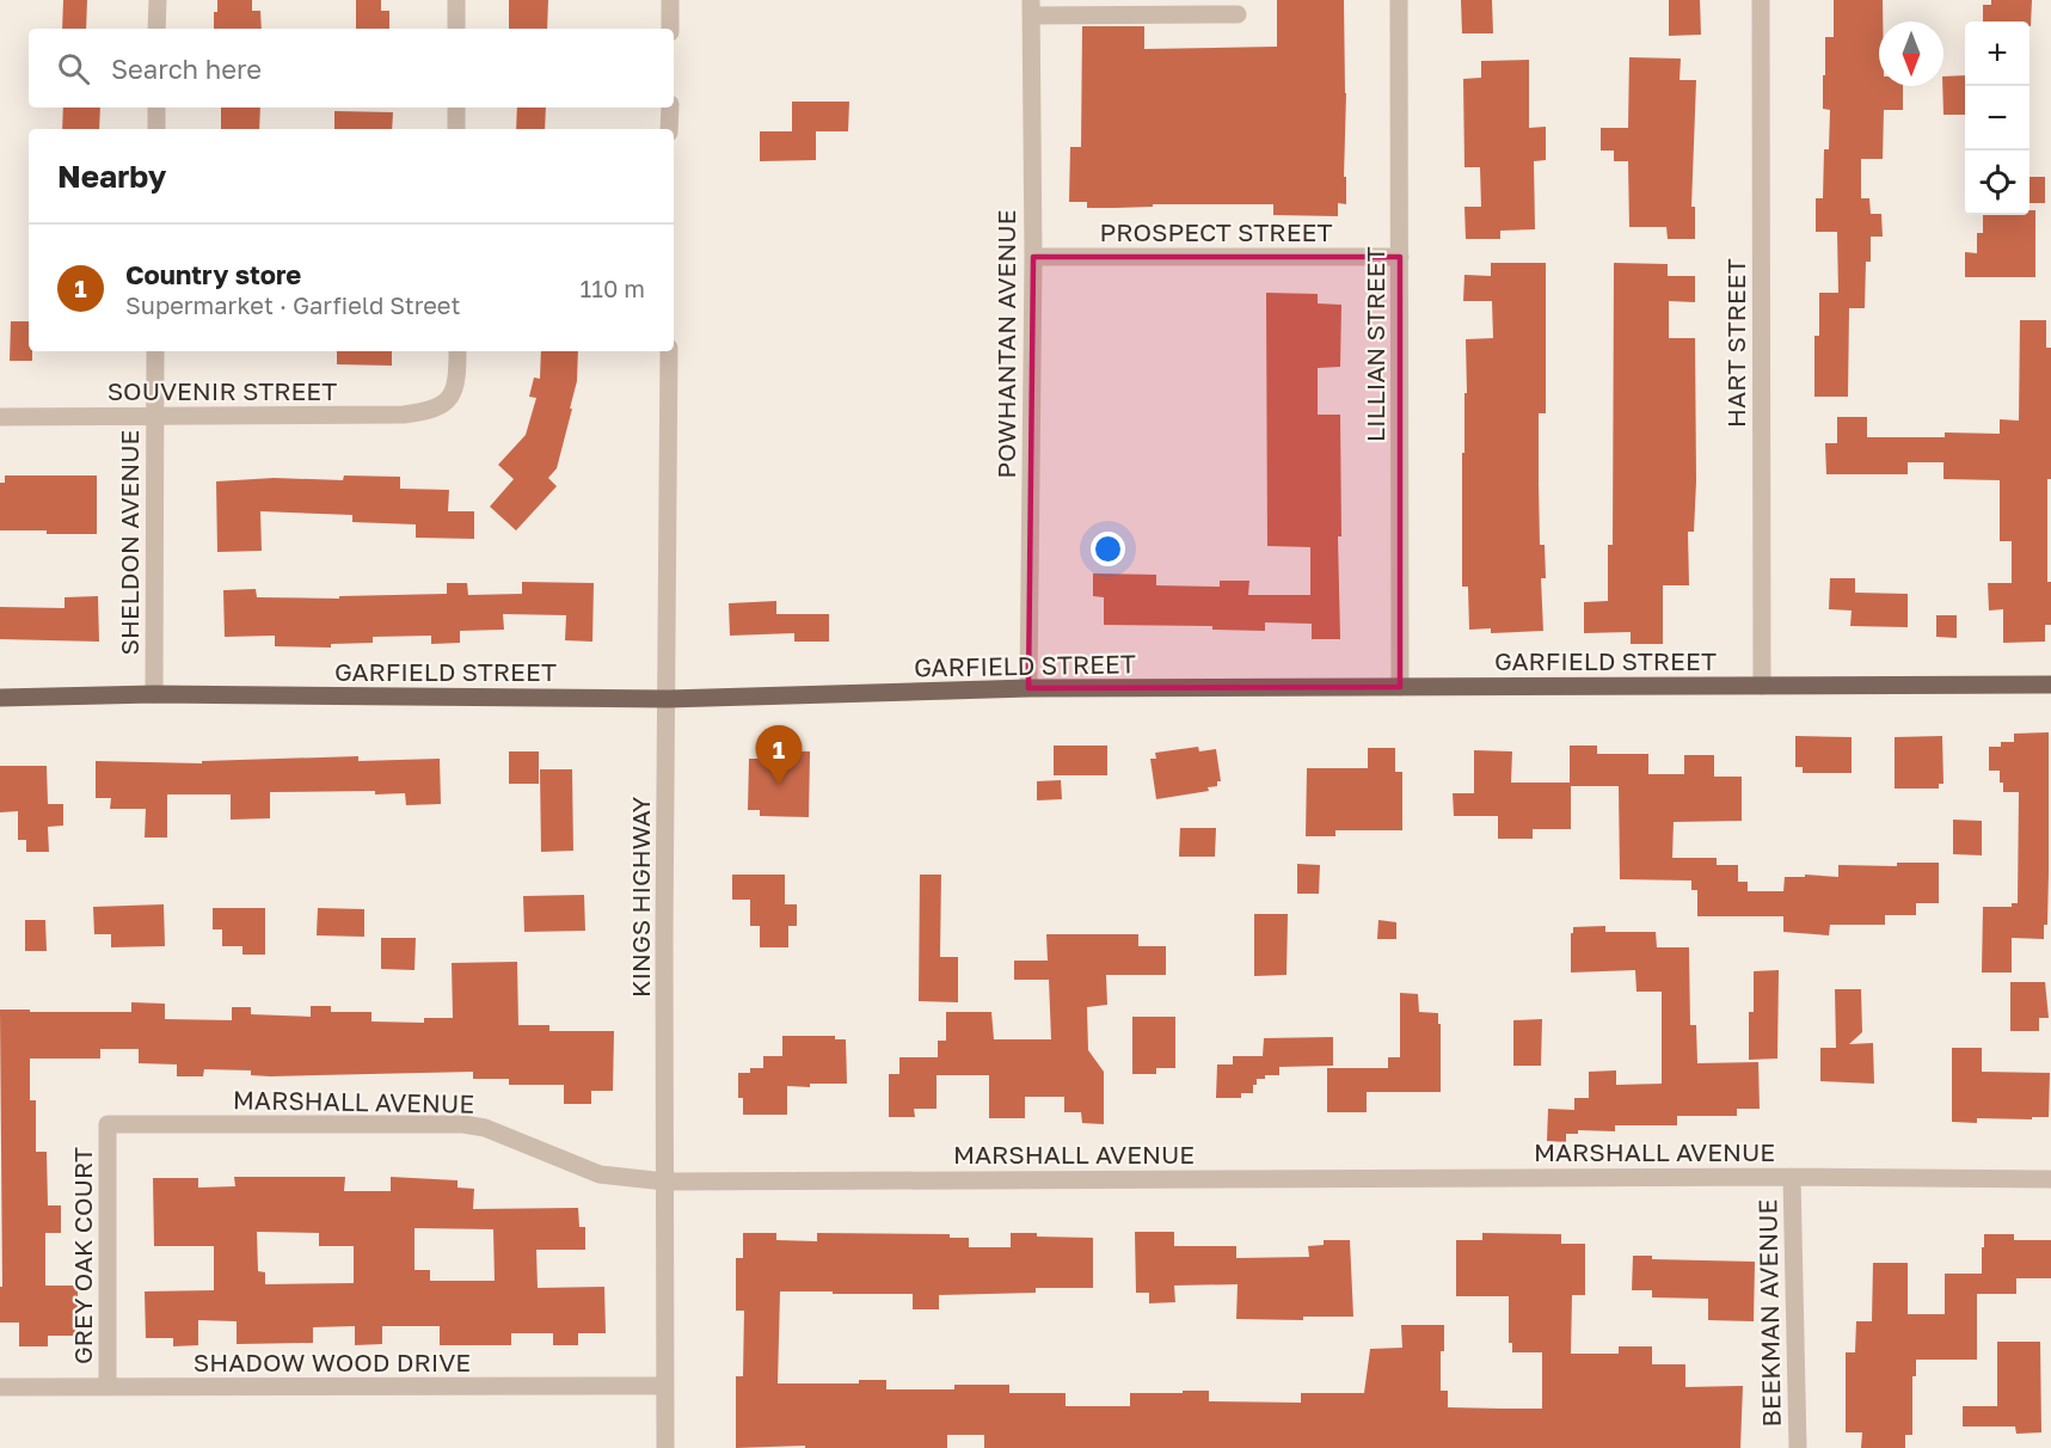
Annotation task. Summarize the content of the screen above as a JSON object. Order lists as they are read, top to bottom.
{
  "streets": {
    "main road": ["GARFIELD STREET"],
    "street": [
      "PROSPECT STREET",
      "HART STREET",
      "POWHANTAN AVENUE",
      "LILLIAN STREET",
      "SOUVENIR STREET",
      "SHELDON AVENUE",
      "KINGS HIGHWAY",
      "MARSHALL AVENUE",
      "GREY OAK COURT",
      "BEEKMAN AVENUE",
      "SHADOW WOOD DRIVE"
    ]
  },
  "crossings": [
    ["PROSPECT STREET", "POWHANTAN AVENUE"],
    ["PROSPECT STREET", "LILLIAN STREET"],
    ["HART STREET", "GARFIELD STREET"],
    ["POWHANTAN AVENUE", "GARFIELD STREET"],
    ["LILLIAN STREET", "GARFIELD STREET"],
    ["SOUVENIR STREET", "SHELDON AVENUE"],
    ["SHELDON AVENUE", "GARFIELD STREET"],
    ["GARFIELD STREET", "KINGS HIGHWAY"],
    ["KINGS HIGHWAY", "MARSHALL AVENUE"],
    ["KINGS HIGHWAY", "SHADOW WOOD DRIVE"],
    ["MARSHALL AVENUE", "GREY OAK COURT"],
    ["MARSHALL AVENUE", "BEEKMAN AVENUE"],
    ["GREY OAK COURT", "SHADOW WOOD DRIVE"]
  ],
  "north": "bottom",
  "page": {
    "map_buttons": ["+", "−"],
    "search": "Search here",
    "heading": "Nearby",
    "list": [
      {
        "mark": "1",
        "name": "Country store",
        "note": "Supermarket · Garfield Street",
        "value": "110 m"
      }
    ],
    "pins": "1"
  }
}
